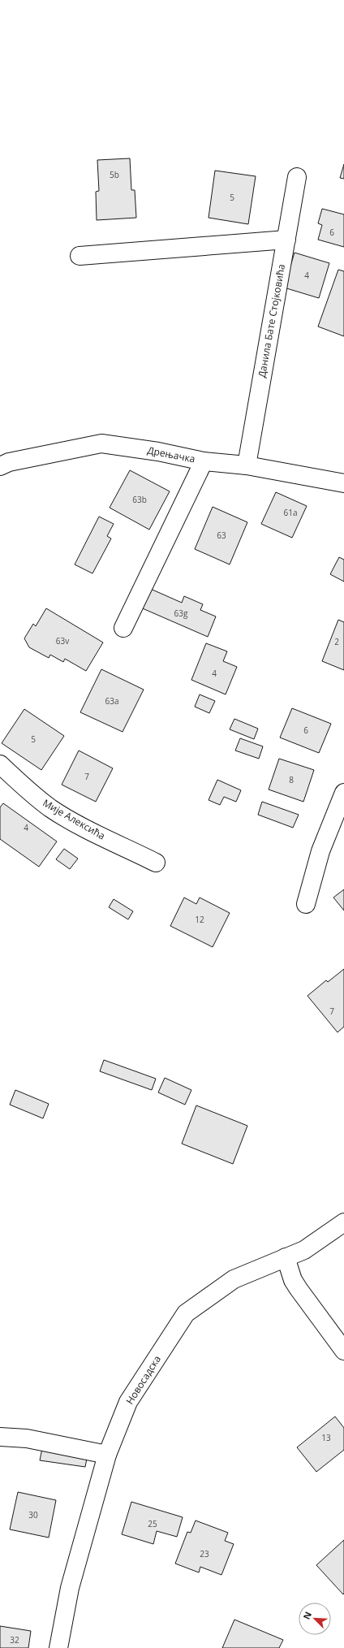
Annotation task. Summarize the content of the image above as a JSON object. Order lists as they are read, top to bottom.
{
  "streets": {
    "street": [
      "Данила Бате Стојковића",
      "Дрењачка",
      "Мије Алексића",
      "Новосадска"
    ]
  },
  "crossings": [
    ["Данила Бате Стојковића", "Дрењачка"]
  ],
  "house_numbers": [
    "5b",
    "5",
    "6",
    "4",
    "63b",
    "61a",
    "63",
    "63g",
    "63v",
    "2",
    "4",
    "63a",
    "6",
    "5",
    "7",
    "8",
    "4",
    "12",
    "7",
    "13",
    "30",
    "25",
    "23",
    "32"
  ],
  "north": "top left"
}
